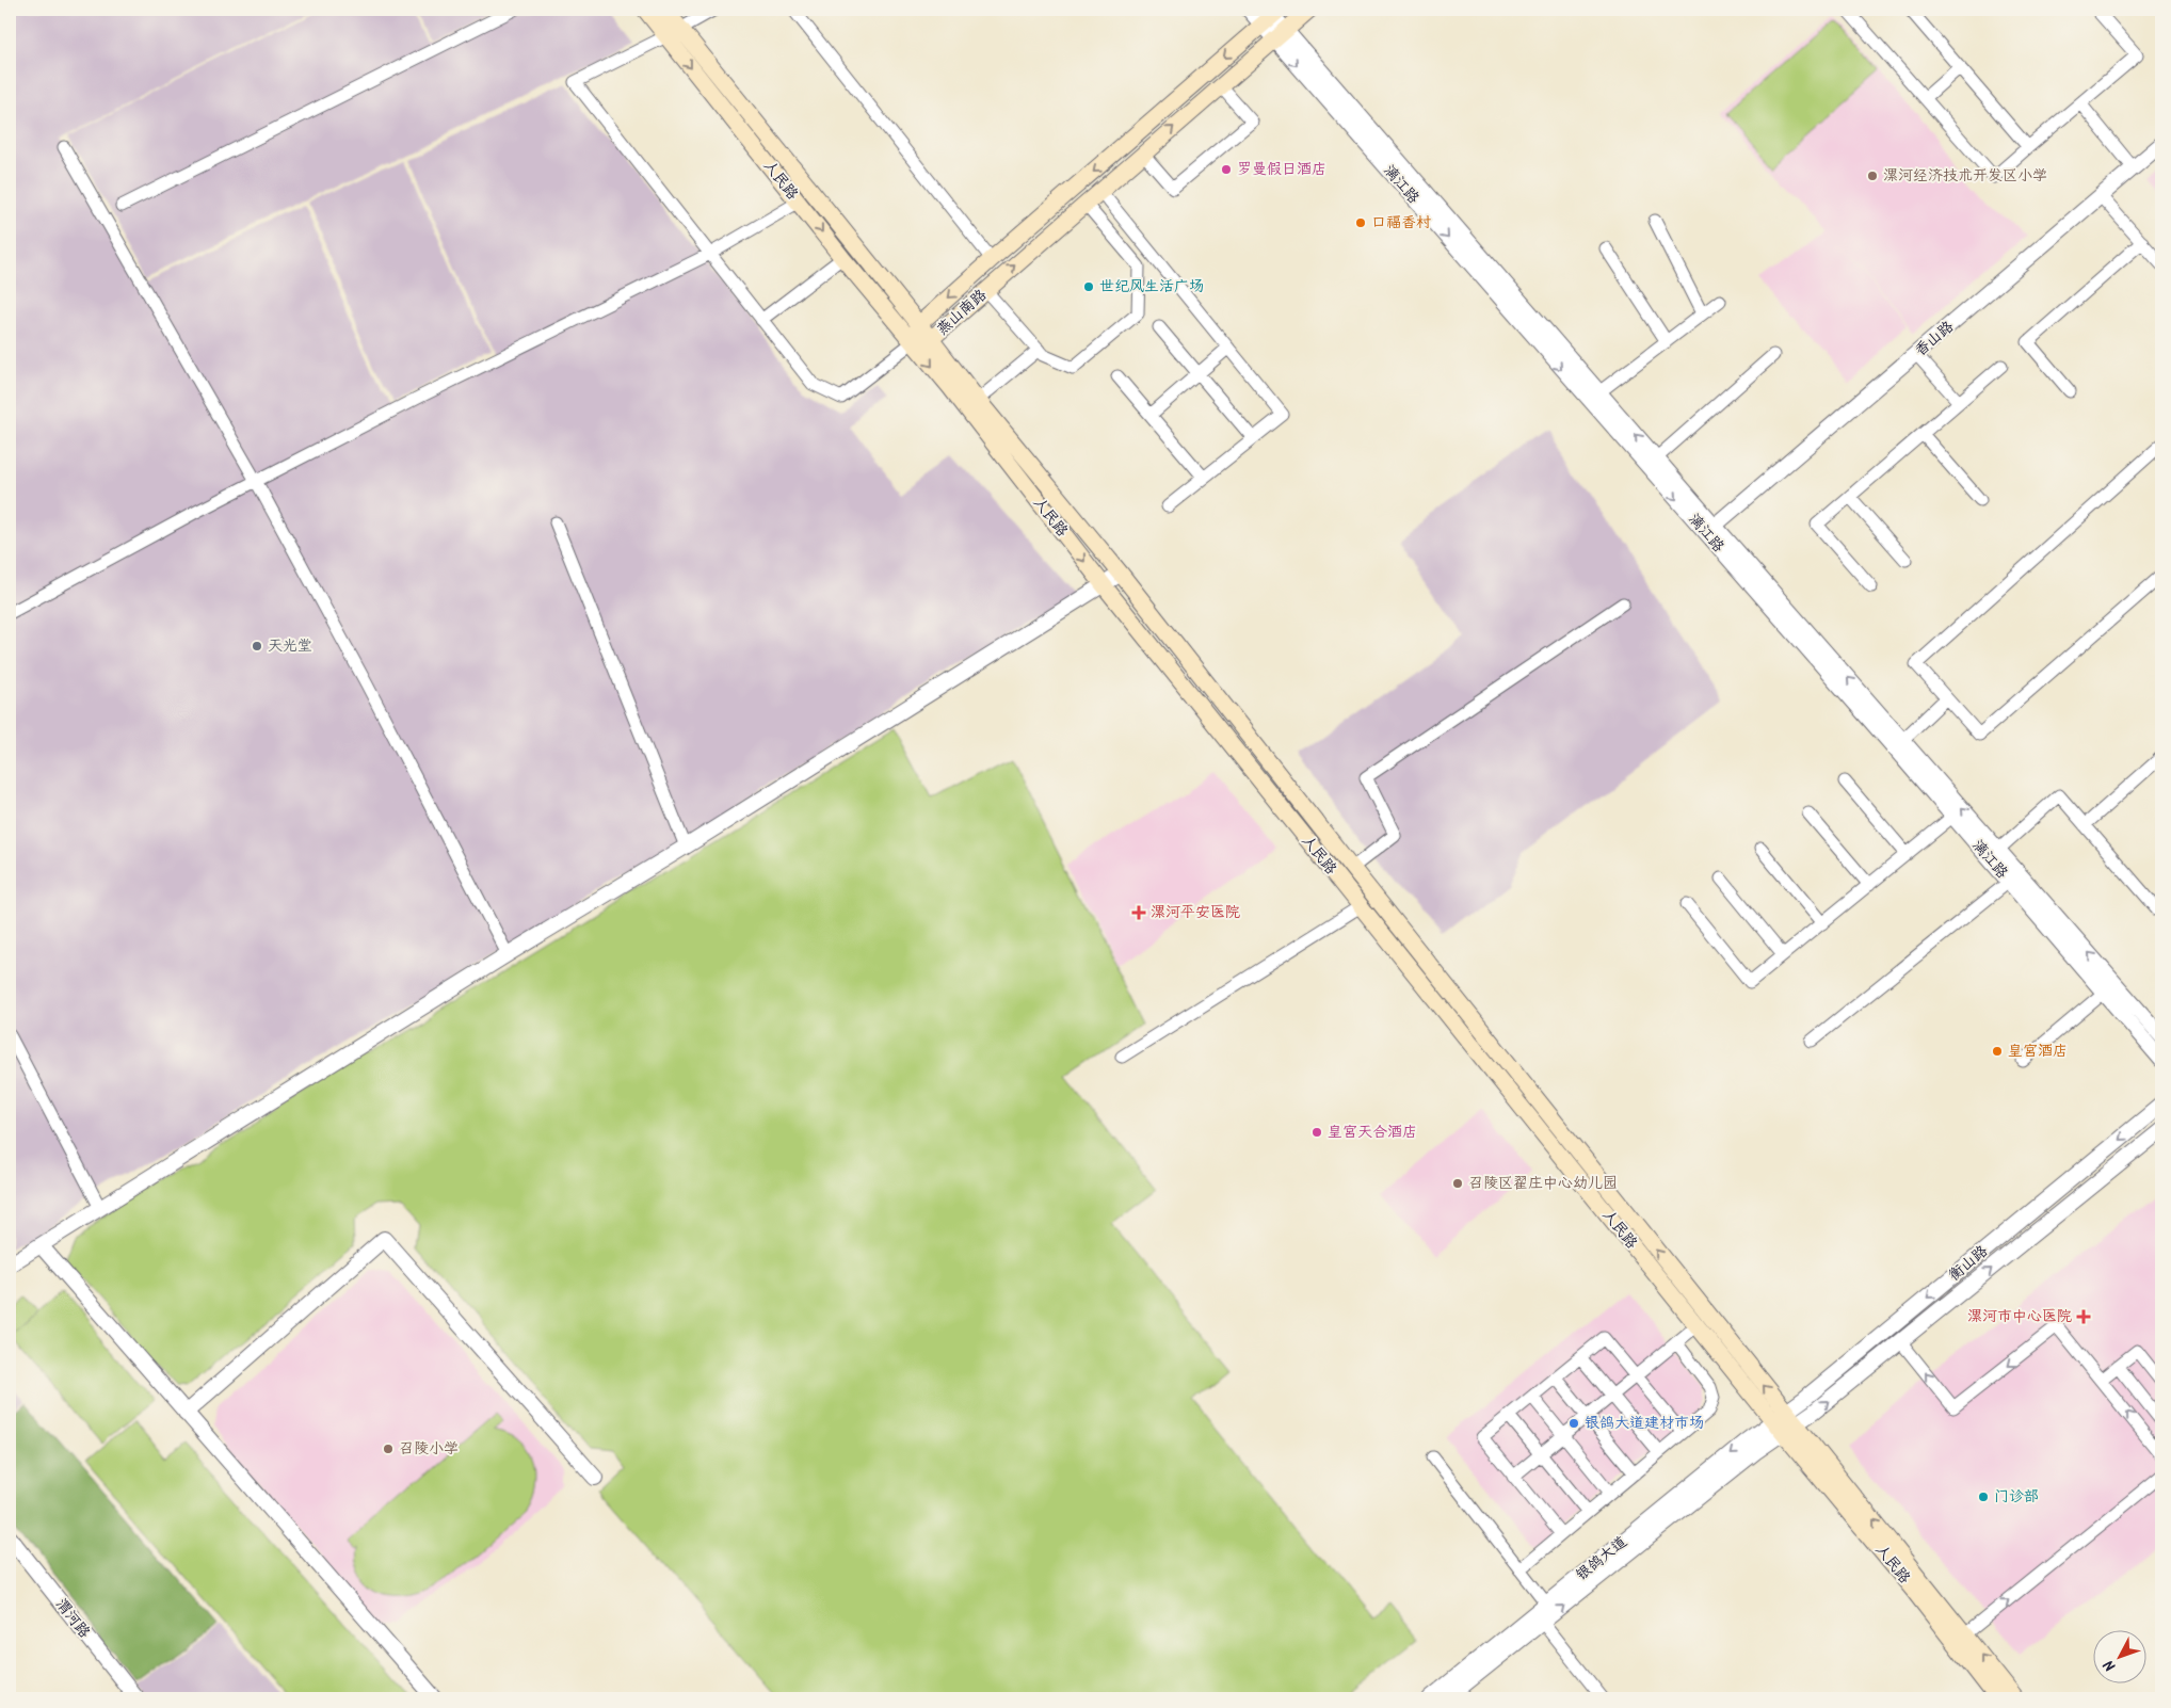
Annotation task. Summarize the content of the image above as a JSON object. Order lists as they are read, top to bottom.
{
  "streets": {
    "main road": ["人民路", "燕山南路"],
    "street": [
      "漓江路",
      "香山路",
      "衡山路",
      "银鸽大道",
      "渭河路"
    ]
  },
  "crossings": [
    ["人民路", "燕山南路"],
    ["人民路", "衡山路"],
    ["人民路", "银鸽大道"],
    ["漓江路", "燕山南路"],
    ["漓江路", "香山路"],
    ["衡山路", "银鸽大道"]
  ],
  "places": {
    "other": [
      "罗曼假日酒店",
      "漯河经济技术开发区小学",
      "口福香村",
      "世纪风生活广场",
      "天光堂",
      "皇宫酒店",
      "皇宫天合酒店",
      "召陵区翟庄中心幼儿园",
      "银鸽大道建材市场",
      "召陵小学",
      "门诊部"
    ],
    "health": ["漯河平安医院", "漯河市中心医院"]
  },
  "north": "bottom left"
}
